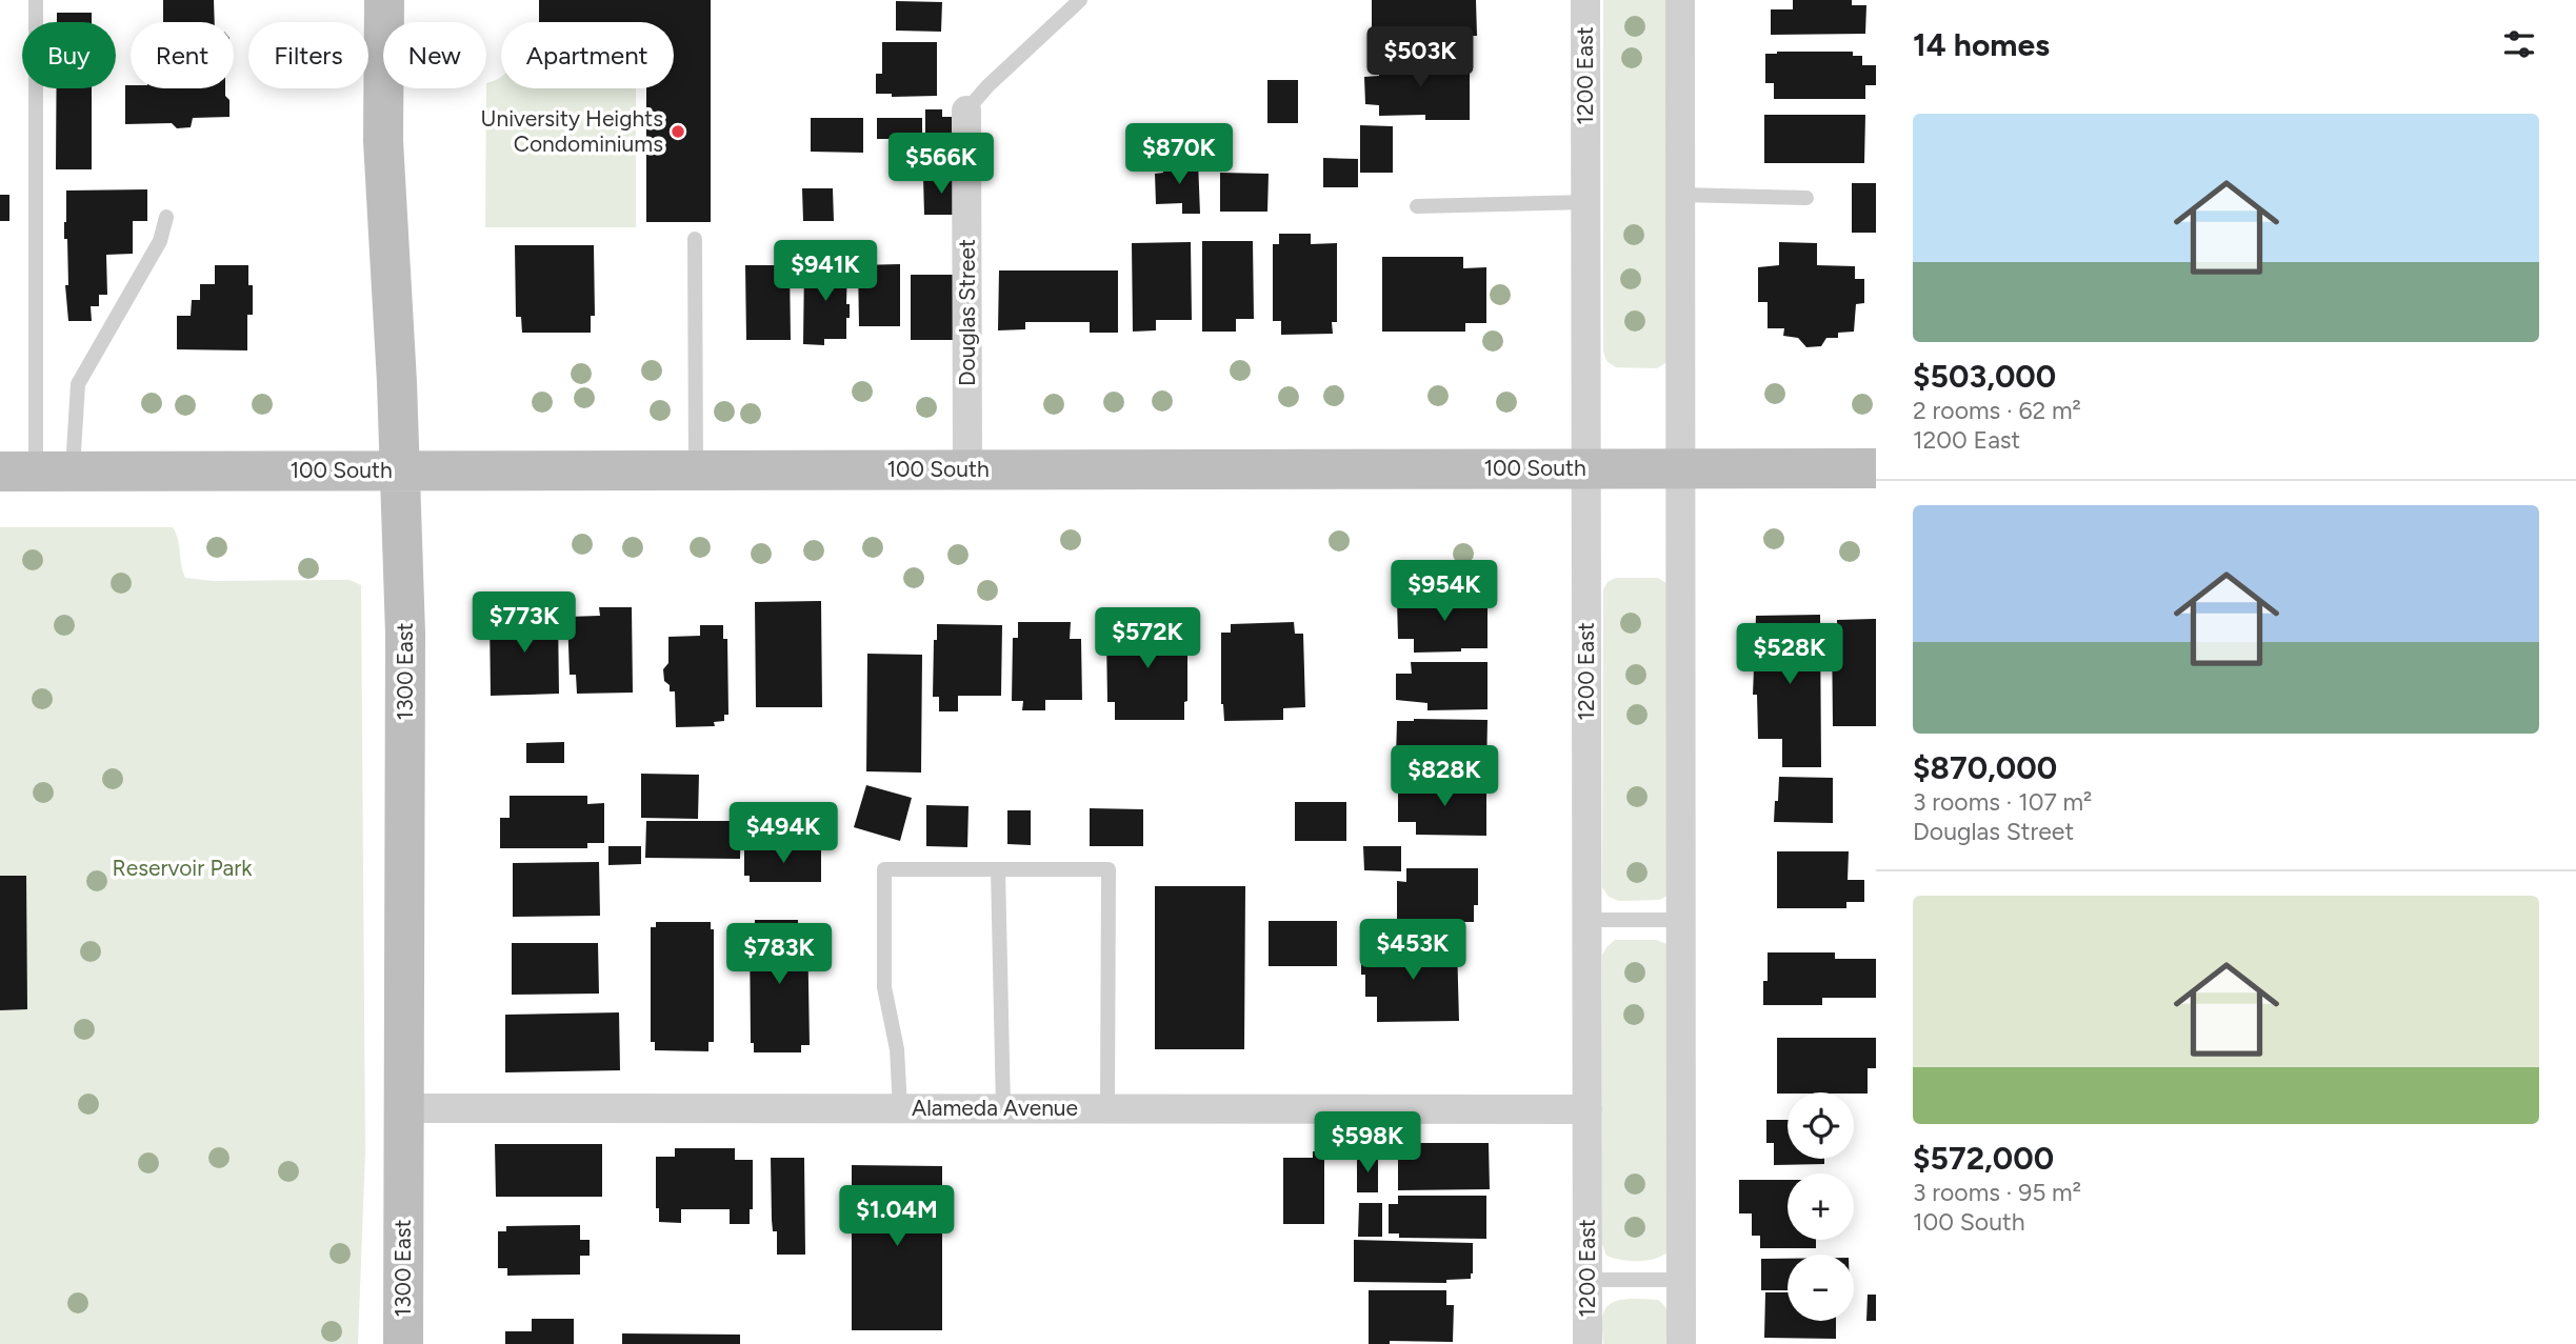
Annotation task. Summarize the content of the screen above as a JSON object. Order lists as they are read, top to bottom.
{
  "streets": {
    "main road": ["100 South", "1300 East"],
    "street": ["1200 East", "Douglas Street", "Alameda Avenue"]
  },
  "crossings": [
    ["1200 East", "100 South"],
    ["1200 East", "Alameda Avenue"],
    ["Douglas Street", "100 South"],
    ["100 South", "1300 East"],
    ["1300 East", "Alameda Avenue"]
  ],
  "parks": ["Reservoir Park"],
  "places": ["University Heights Condominiums"],
  "page": {
    "heading": "14 homes",
    "chip": [
      "Buy",
      "Rent",
      "Filters",
      "New",
      "Apartment"
    ],
    "price": [
      "$503K",
      "$870K",
      "$566K",
      "$941K",
      "$954K",
      "$773K",
      "$572K",
      "$528K",
      "$828K",
      "$494K",
      "$453K",
      "$783K",
      "$598K",
      "$1.04M"
    ],
    "list": [
      {
        "name": "$503,000",
        "note": "2 rooms · 62 m² · 1200 East"
      },
      {
        "name": "$870,000",
        "note": "3 rooms · 107 m² · Douglas Street"
      },
      {
        "name": "$572,000",
        "note": "3 rooms · 95 m² · 100 South"
      }
    ],
    "map_buttons": ["+", "−"]
  }
}
